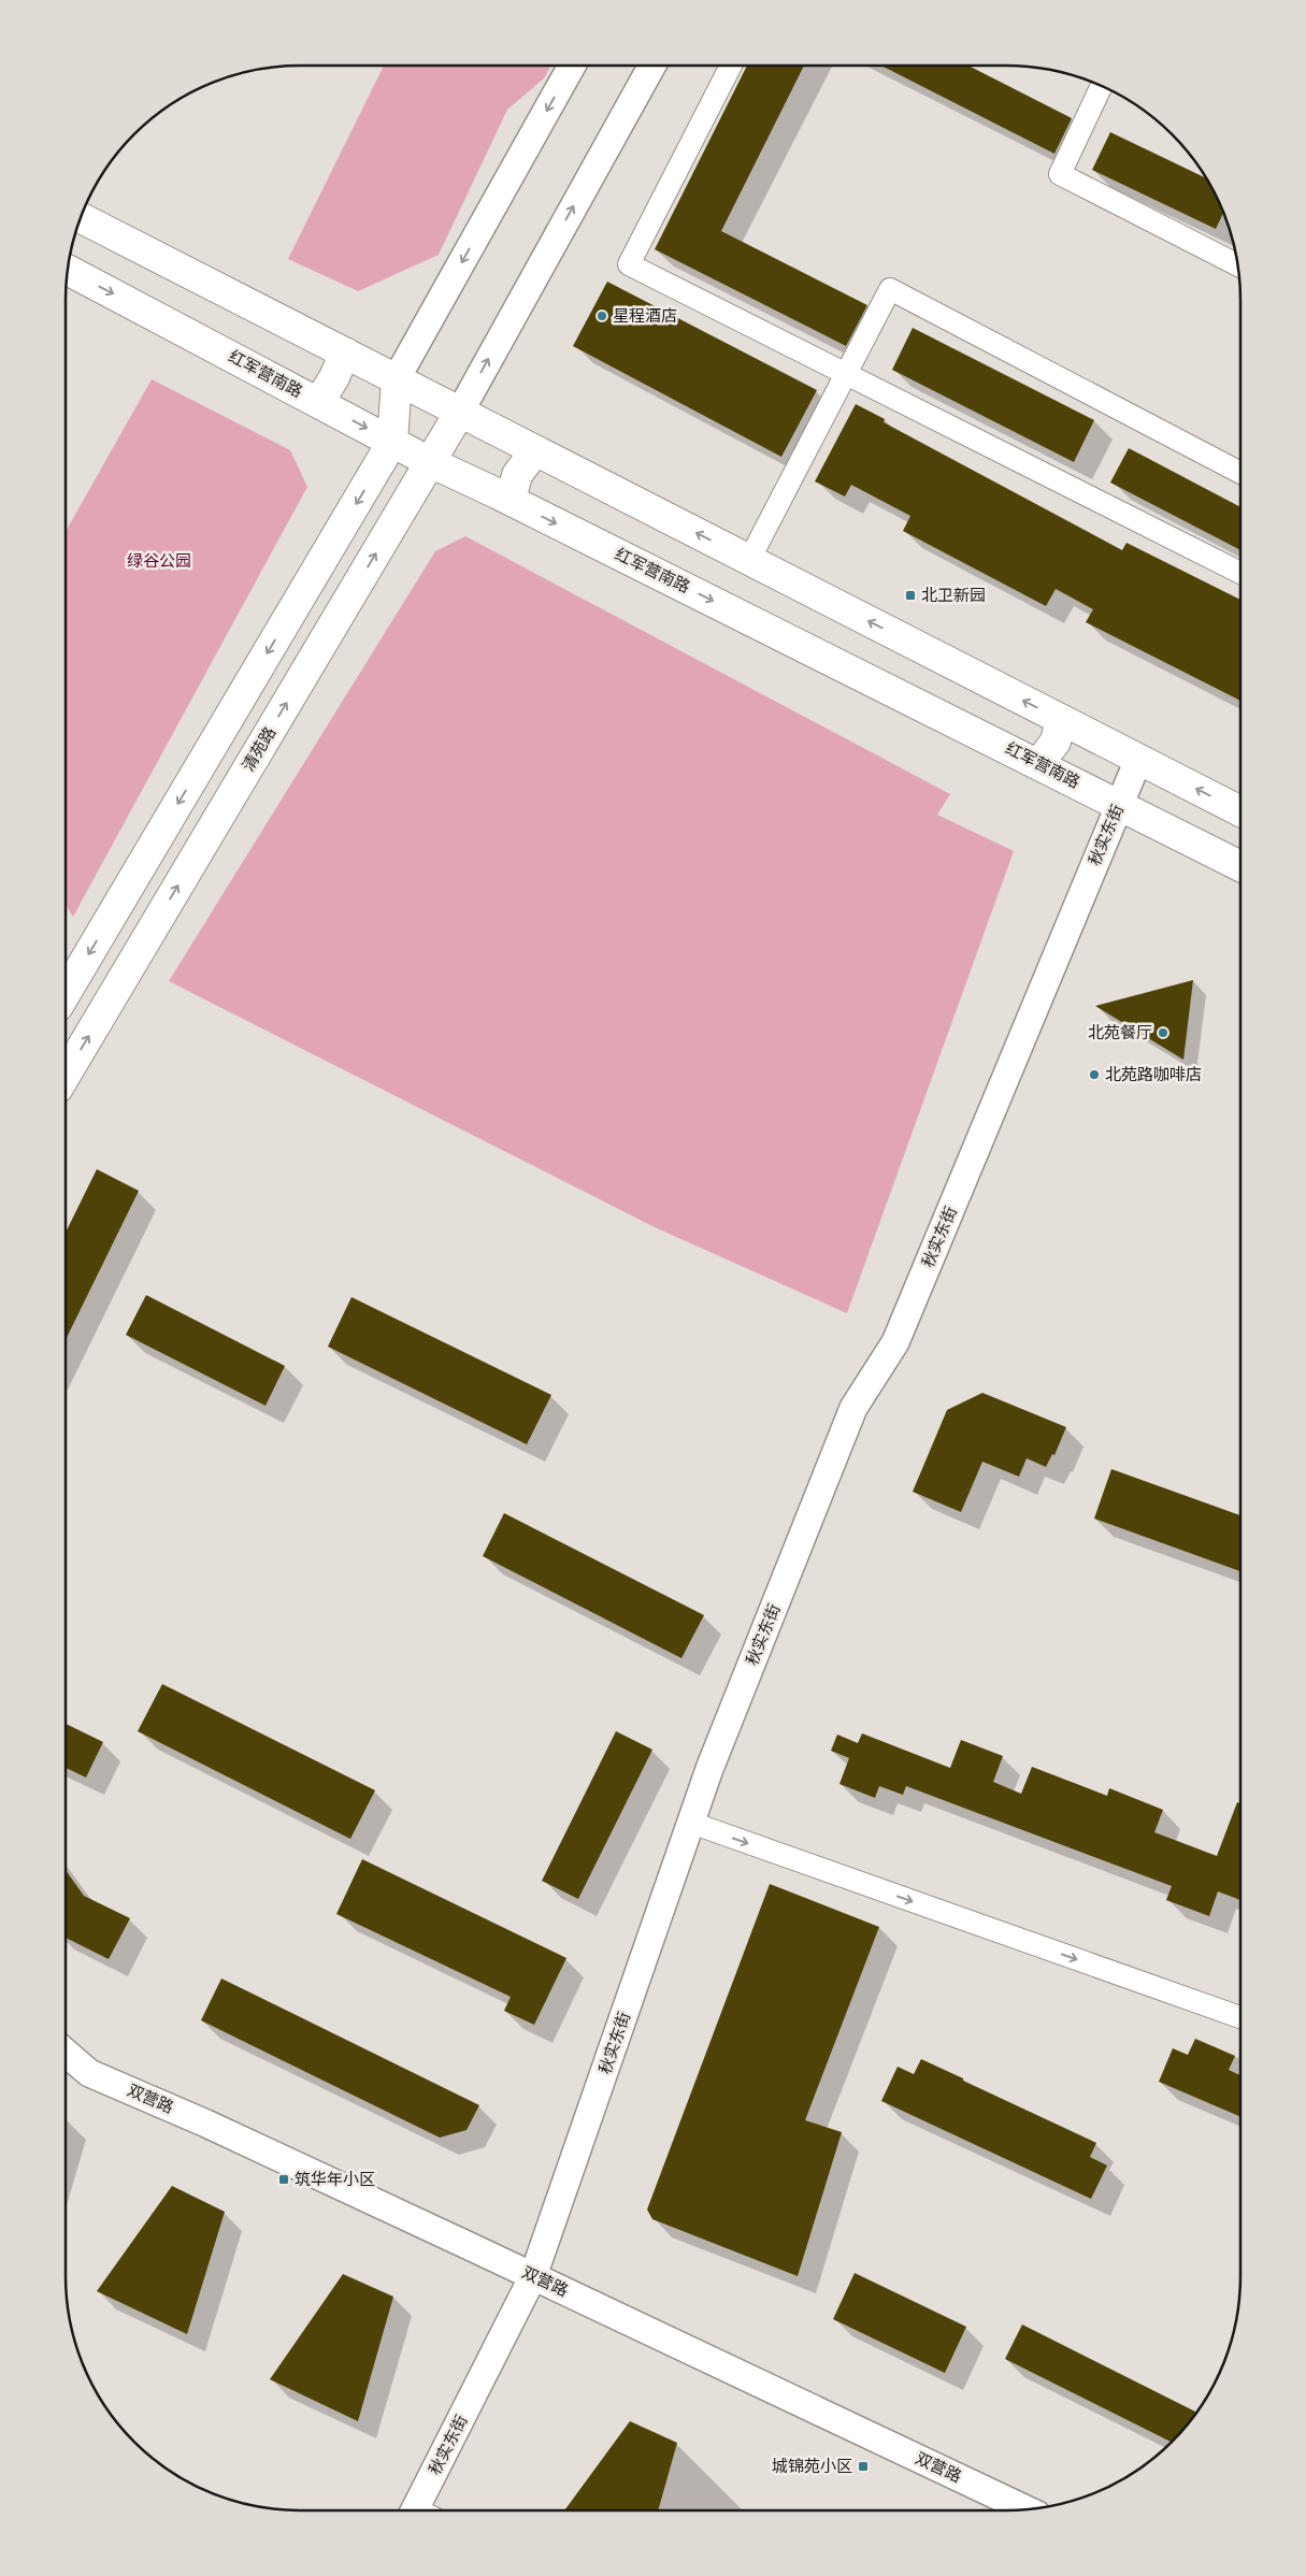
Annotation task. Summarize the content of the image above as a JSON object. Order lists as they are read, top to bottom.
{
  "streets": {
    "main road": ["红军营南路", "清苑路"],
    "street": ["秋实东街", "双营路"]
  },
  "crossings": [
    ["红军营南路", "清苑路"],
    ["红军营南路", "秋实东街"],
    ["秋实东街", "双营路"]
  ],
  "parks": ["绿谷公园"],
  "places": {
    "other": ["星程酒店", "北苑餐厅", "北苑路咖啡店"],
    "transit": ["北卫新园", "筑华年小区", "城锦苑小区"]
  }
}
